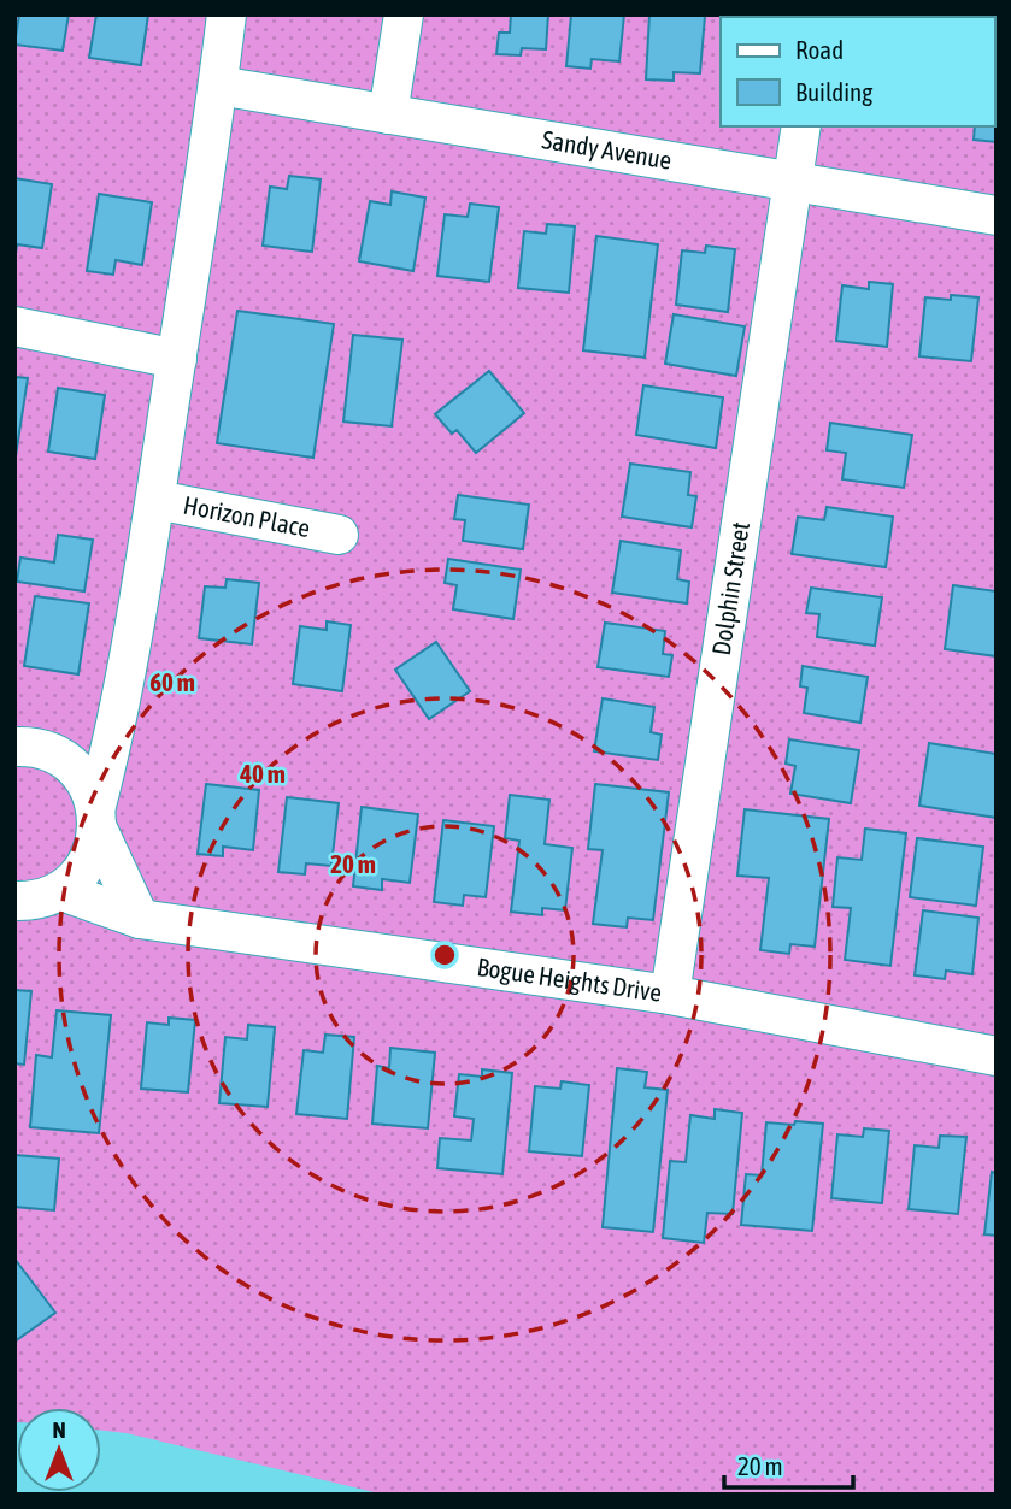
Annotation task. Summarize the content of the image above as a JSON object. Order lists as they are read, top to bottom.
{
  "streets": {
    "street": [
      "Sandy Avenue",
      "Horizon Place",
      "Dolphin Street",
      "Bogue Heights Drive"
    ]
  },
  "crossings": [
    ["Sandy Avenue", "Dolphin Street"],
    ["Dolphin Street", "Bogue Heights Drive"]
  ],
  "legend": ["Road", "Building"],
  "scale_bar": "20 m",
  "north": "top",
  "rings": ["60 m", "40 m", "20 m"]
}
